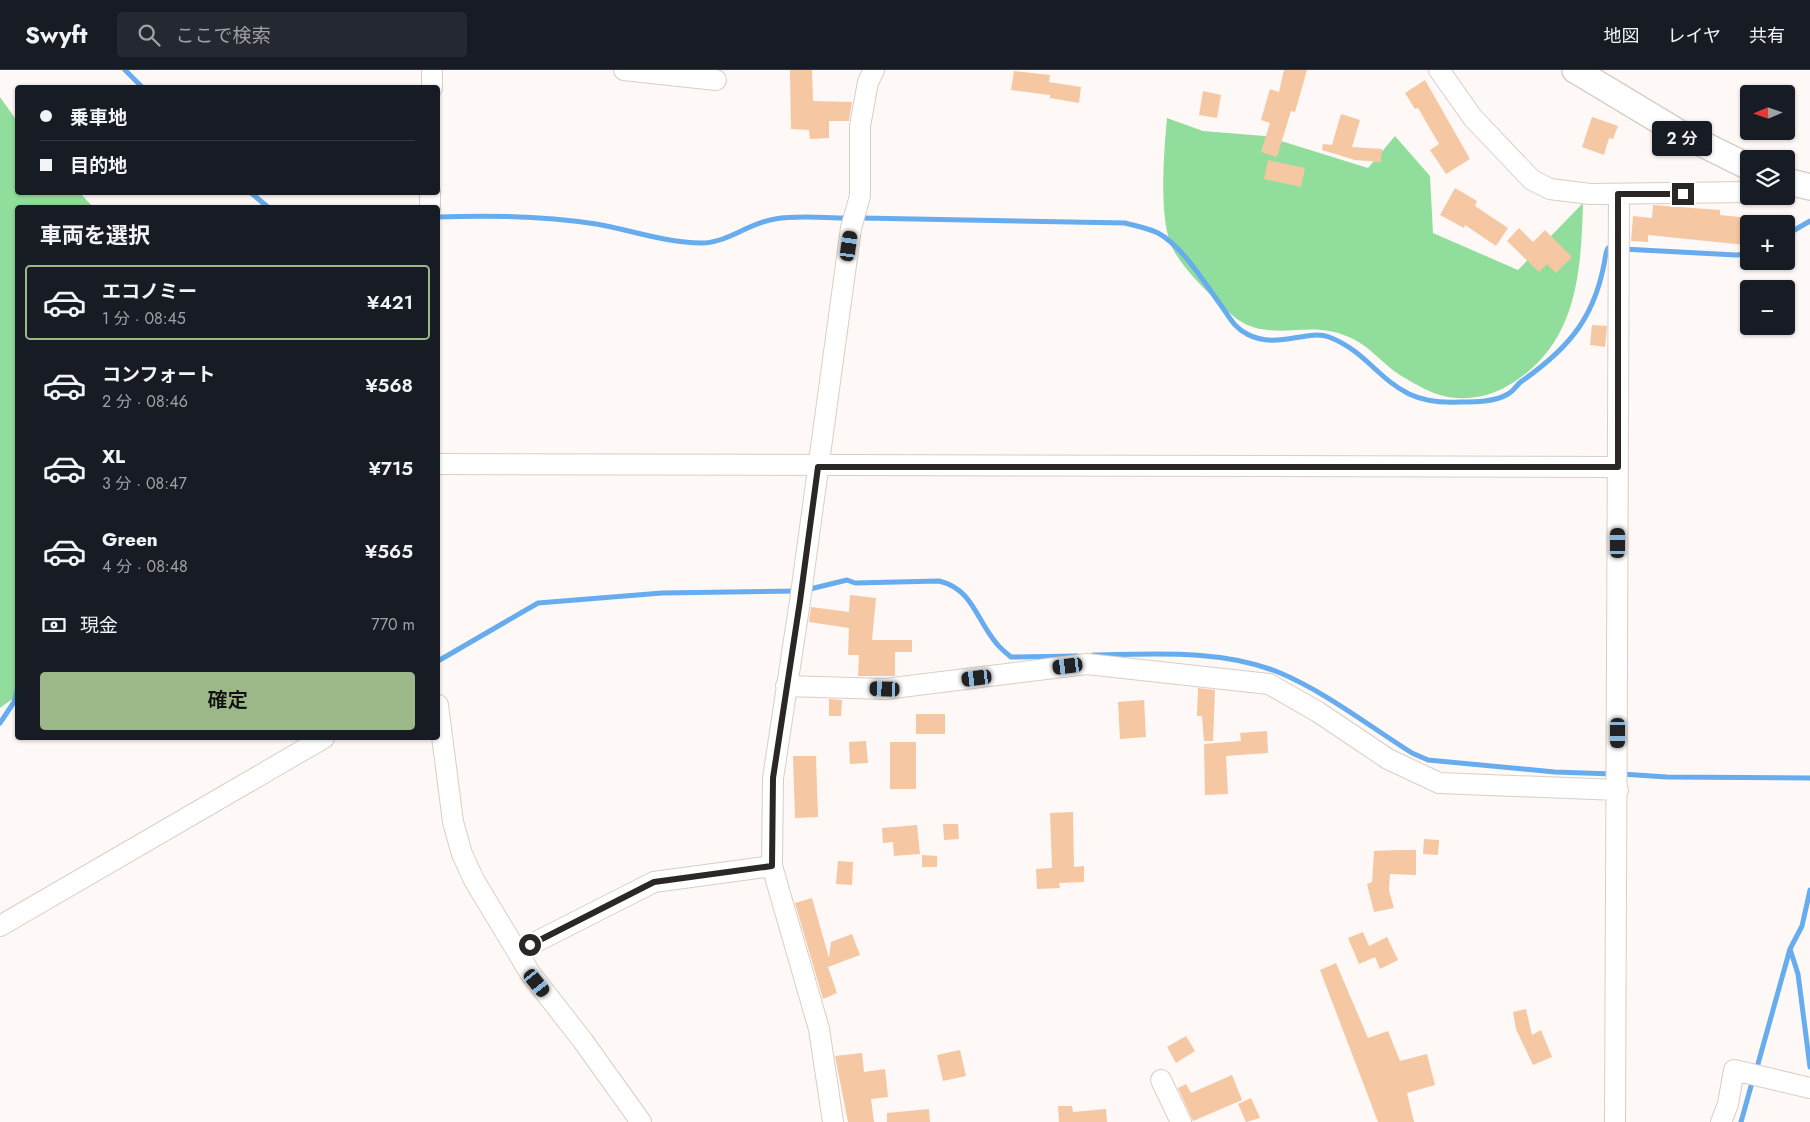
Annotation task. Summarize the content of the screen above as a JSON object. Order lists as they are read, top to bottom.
{
  "north": "left",
  "page": {
    "header": "Swyft",
    "search": "ここで検索",
    "nav": ["地図", "レイヤ", "共有"],
    "map_buttons": ["+", "−"],
    "banner": ["乗車地", "目的地"],
    "bubble": "2 分",
    "heading": "車両を選択",
    "list": [
      {
        "name": "エコノミー",
        "note": "1 分 · 08:45",
        "value": "¥421"
      },
      {
        "name": "コンフォート",
        "note": "2 分 · 08:46",
        "value": "¥568"
      },
      {
        "name": "XL",
        "note": "3 分 · 08:47",
        "value": "¥715"
      },
      {
        "name": "Green",
        "note": "4 分 · 08:48",
        "value": "¥565"
      }
    ],
    "pay": ["現金", "770 m"],
    "buttons": "確定"
  }
}
